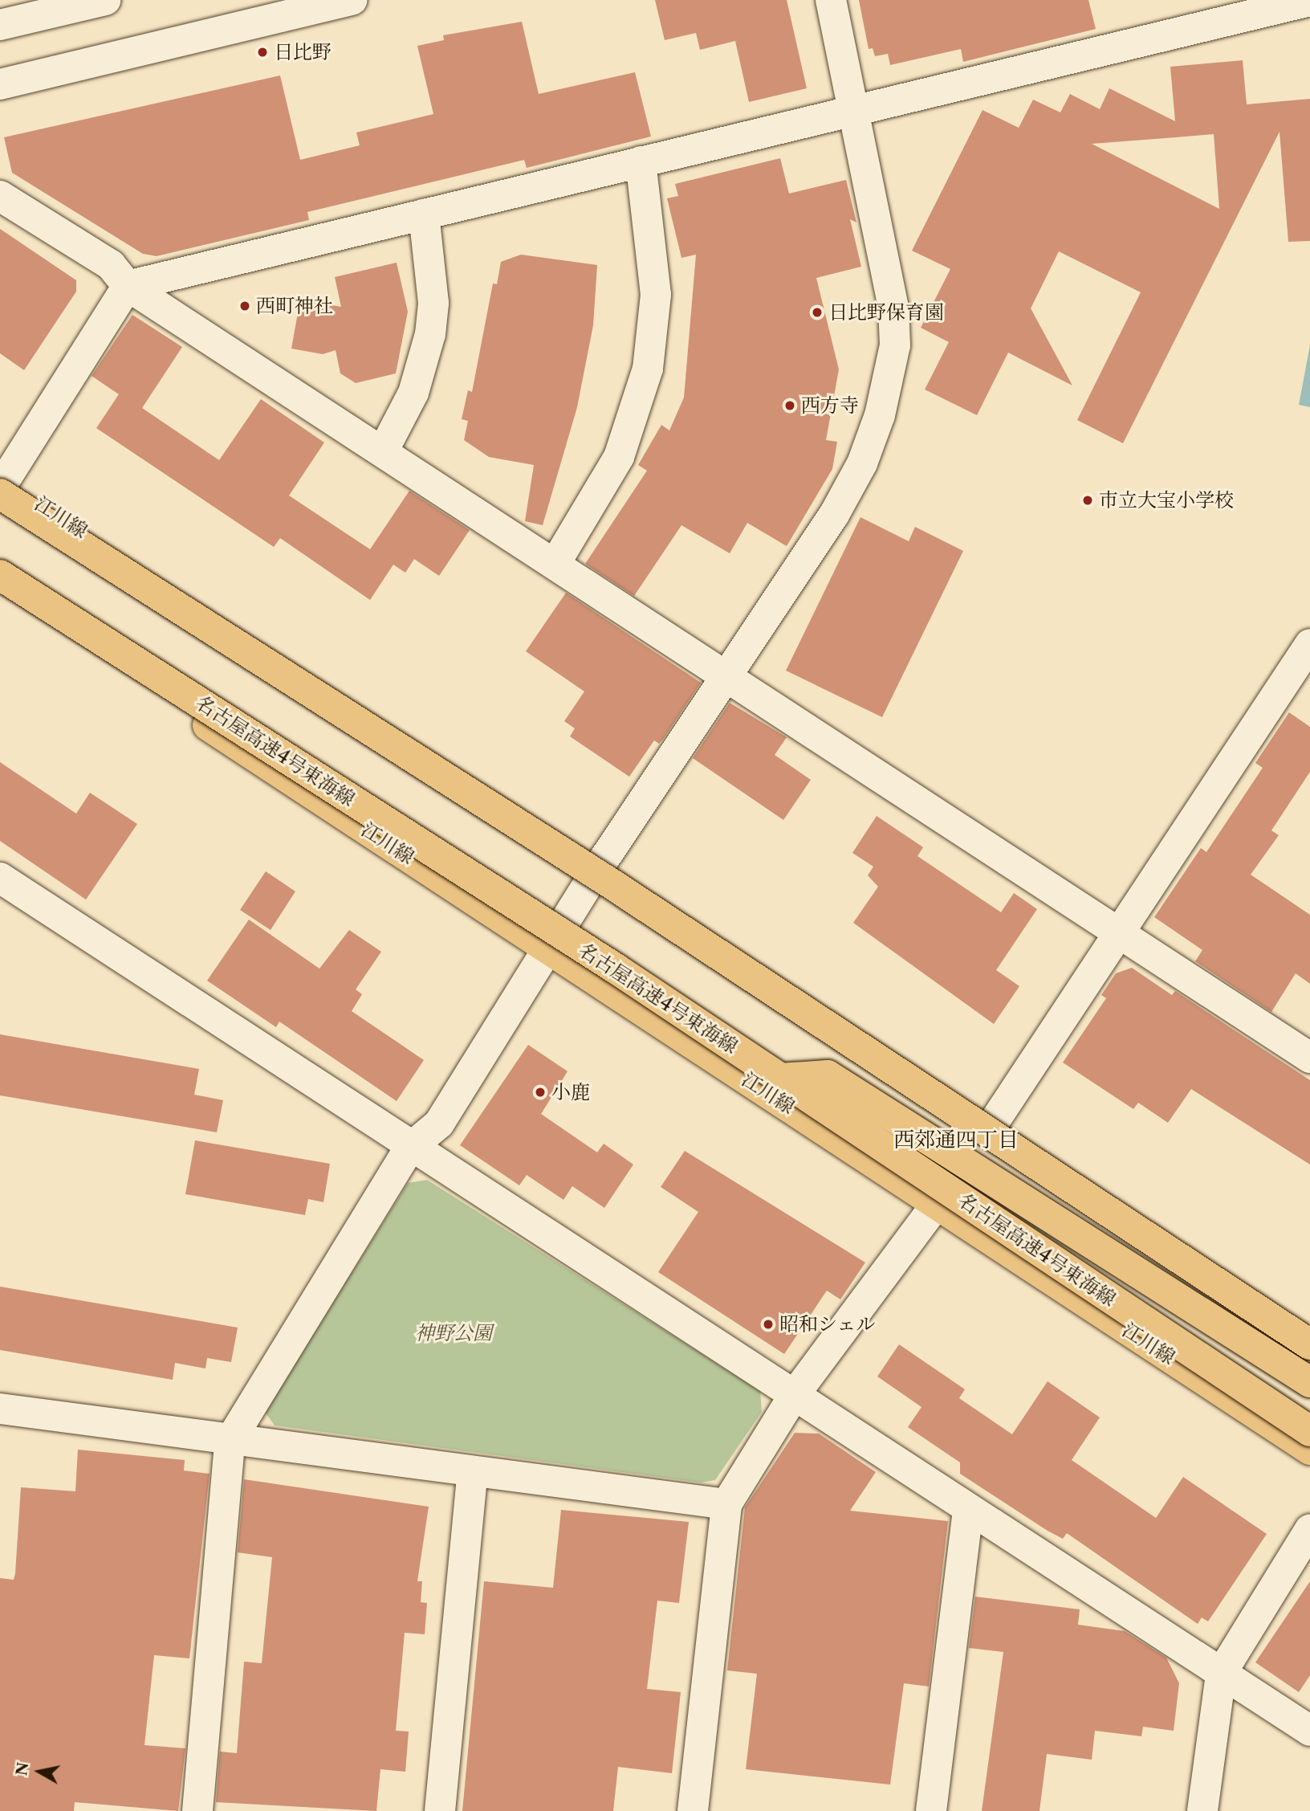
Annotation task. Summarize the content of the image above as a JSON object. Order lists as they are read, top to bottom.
{
  "streets": {
    "main road": ["江川線", "名古屋高速4号東海線"]
  },
  "districts": ["西郊通四丁目"],
  "parks": ["神野公園"],
  "places": [
    "日比野",
    "西町神社",
    "日比野保育園",
    "西方寺",
    "市立大宝小学校",
    "小鹿",
    "昭和シェル"
  ],
  "north": "left"
}
